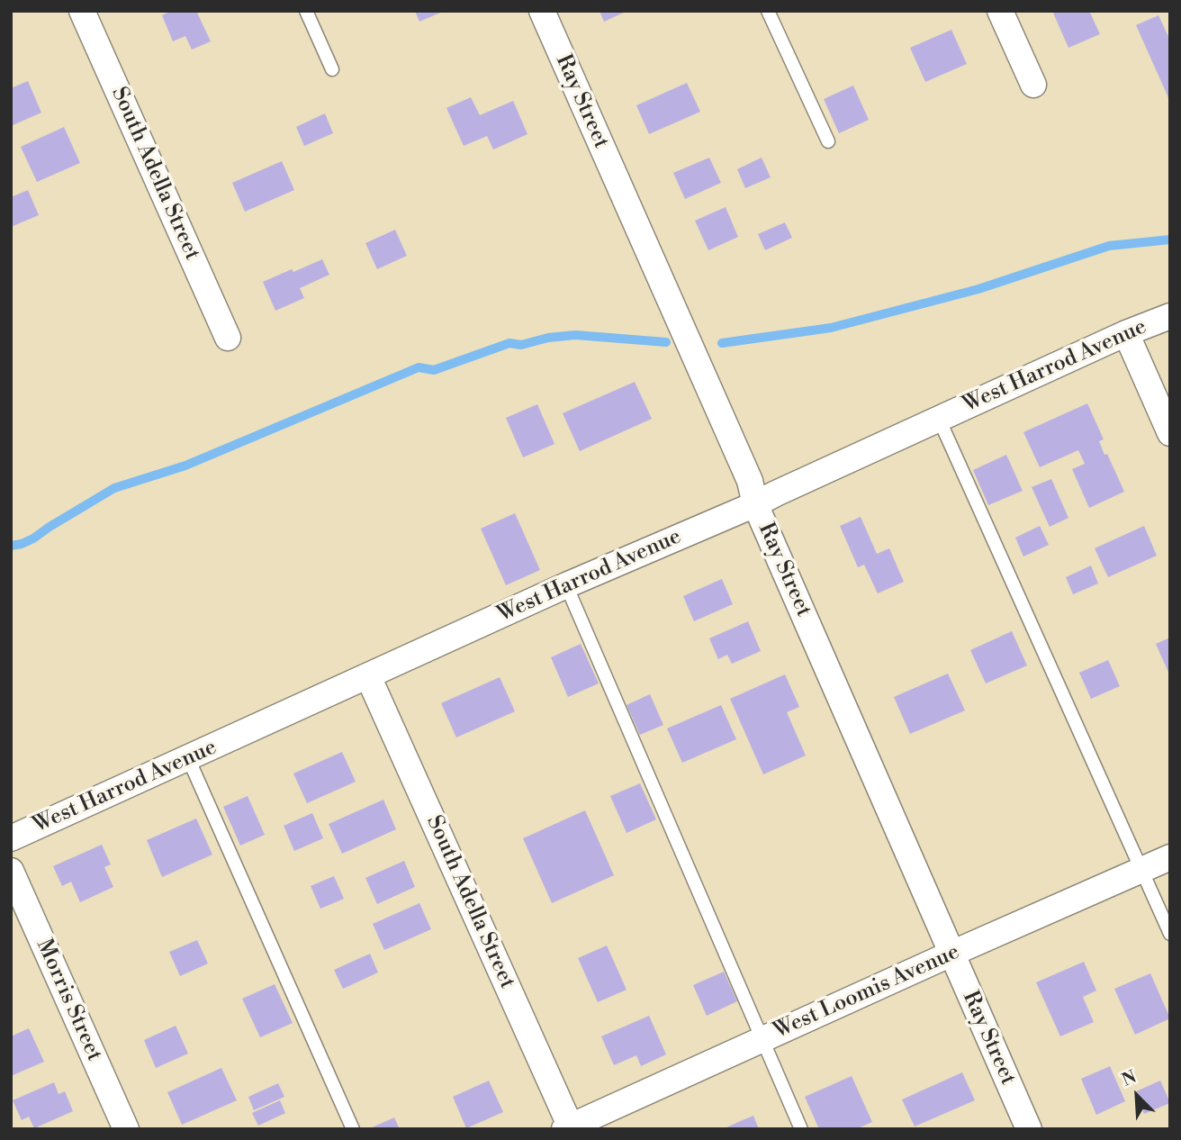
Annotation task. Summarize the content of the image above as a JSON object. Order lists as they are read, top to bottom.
{
  "streets": {
    "street": [
      "Ray Street",
      "South Adella Street",
      "West Harrod Avenue",
      "West Loomis Avenue",
      "Morris Street"
    ]
  },
  "crossings": [
    ["Ray Street", "West Harrod Avenue"],
    ["Ray Street", "West Loomis Avenue"],
    ["South Adella Street", "West Harrod Avenue"],
    ["South Adella Street", "West Loomis Avenue"]
  ],
  "north": "top left"
}
